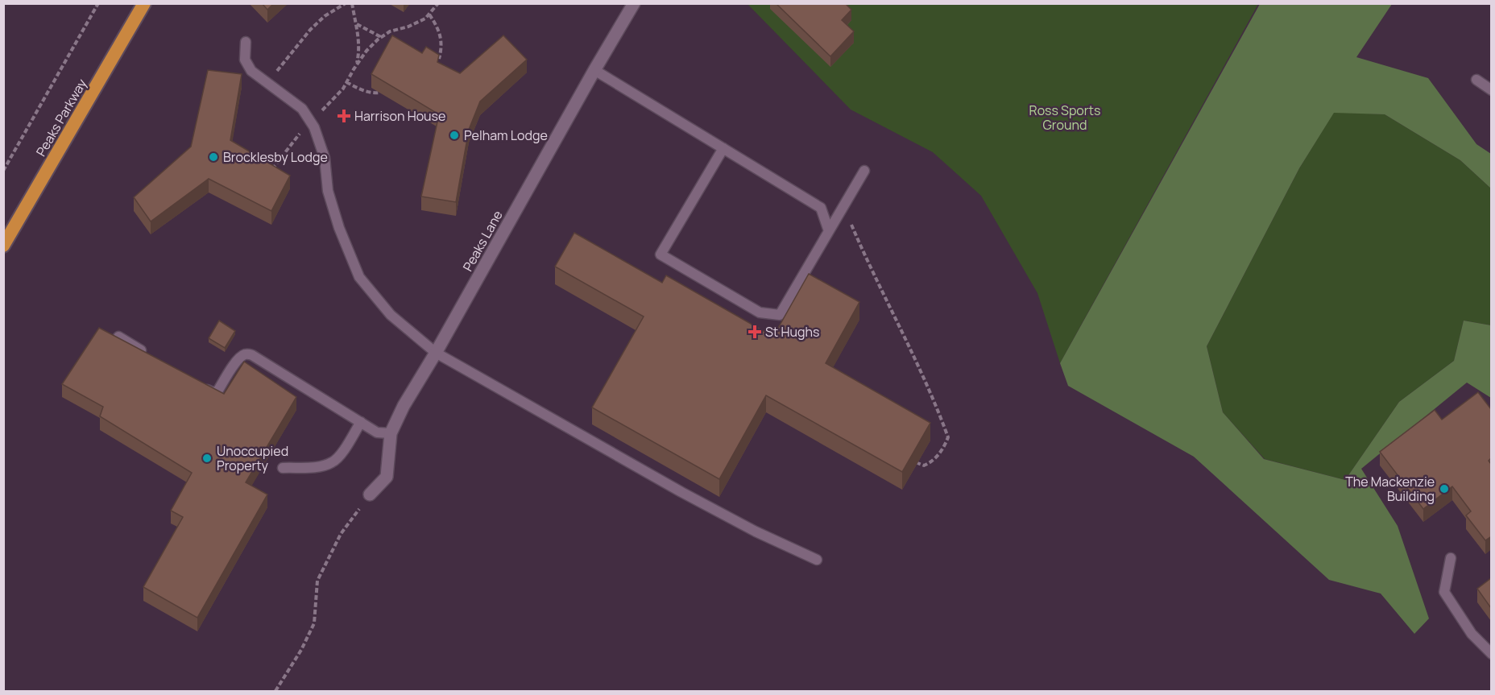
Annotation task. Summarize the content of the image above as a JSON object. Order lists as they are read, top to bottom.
{
  "streets": {
    "highway": ["Peaks Parkway"],
    "street": ["Peaks Lane"]
  },
  "parks": ["Ross Sports Ground"],
  "places": {
    "health": ["Harrison House", "St Hughs"],
    "other": [
      "Pelham Lodge",
      "Brocklesby Lodge",
      "Unoccupied Property",
      "The Mackenzie Building"
    ]
  }
}
